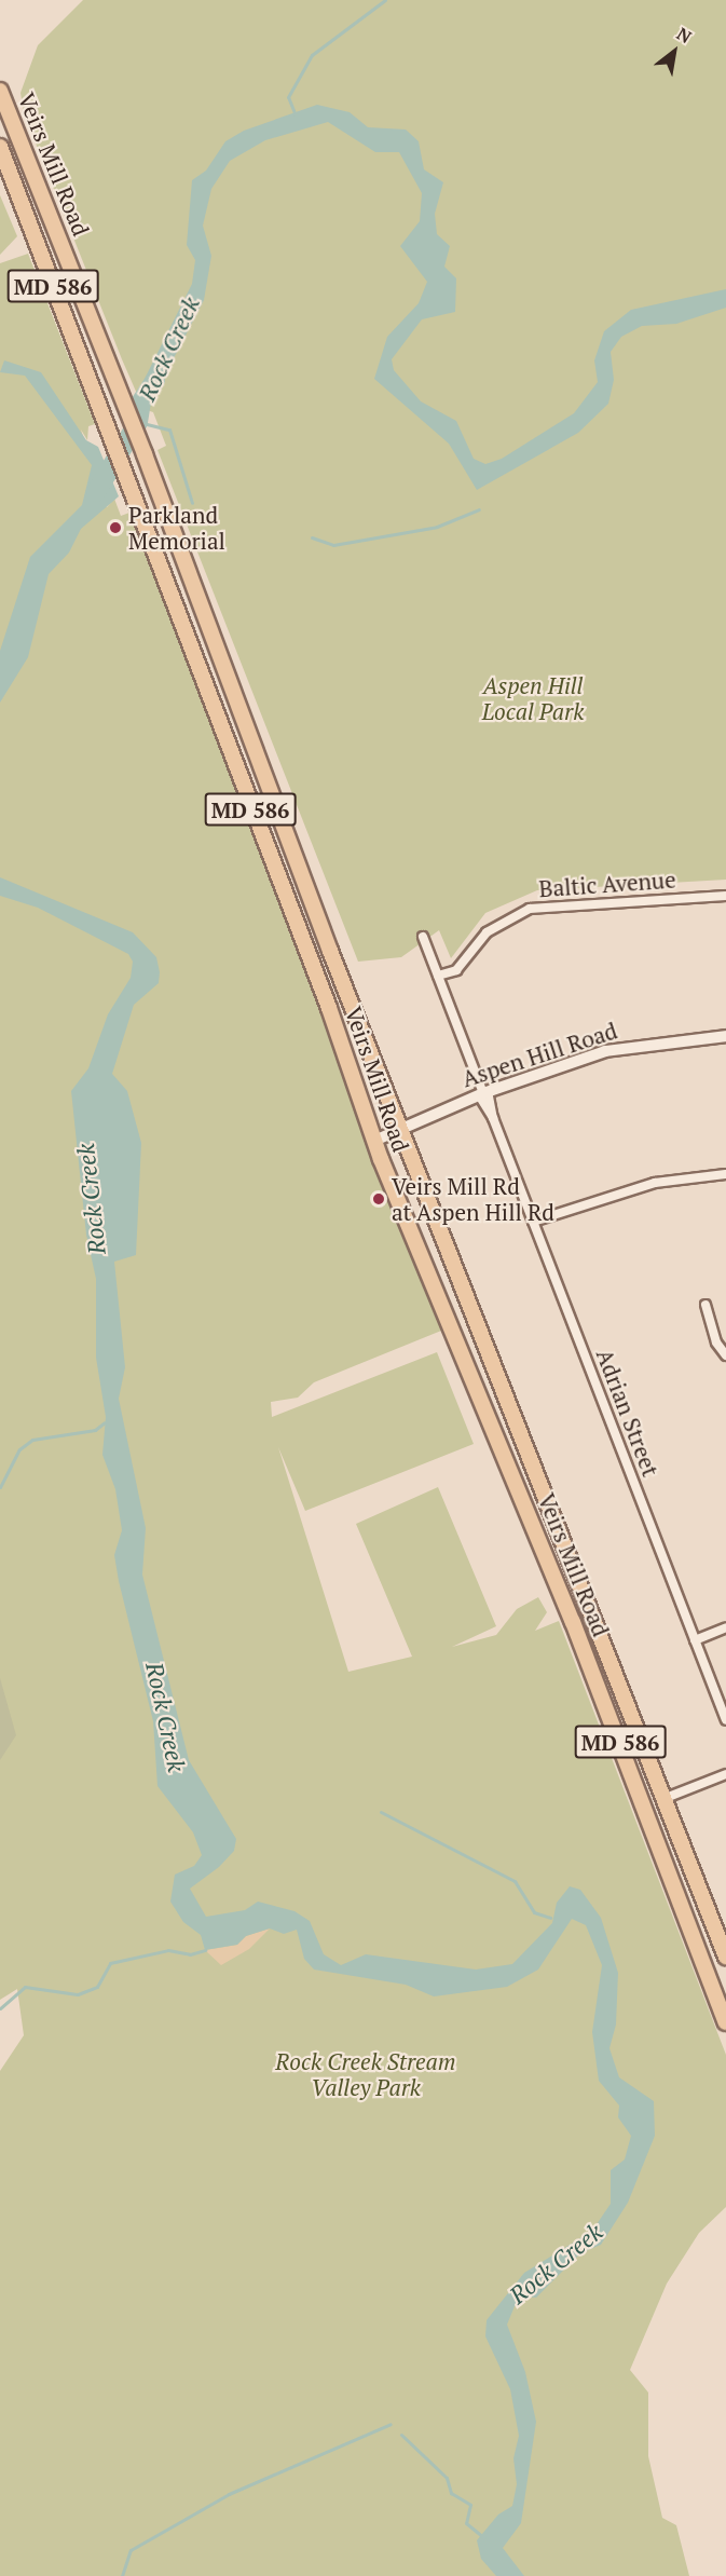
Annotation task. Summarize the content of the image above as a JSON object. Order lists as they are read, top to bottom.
{
  "streets": {
    "main road": ["Veirs Mill Road", "MD 586"],
    "street": ["Baltic Avenue", "Aspen Hill Road", "Adrian Street"]
  },
  "crossings": [
    ["Veirs Mill Road", "Aspen Hill Road"],
    ["Baltic Avenue", "Adrian Street"],
    ["Aspen Hill Road", "Adrian Street"]
  ],
  "water": ["Rock Creek"],
  "parks": ["Aspen Hill Local Park", "Rock Creek Stream Valley Park"],
  "places": ["Parkland Memorial", "Veirs Mill Rd at Aspen Hill Rd"],
  "north": "top right"
}
